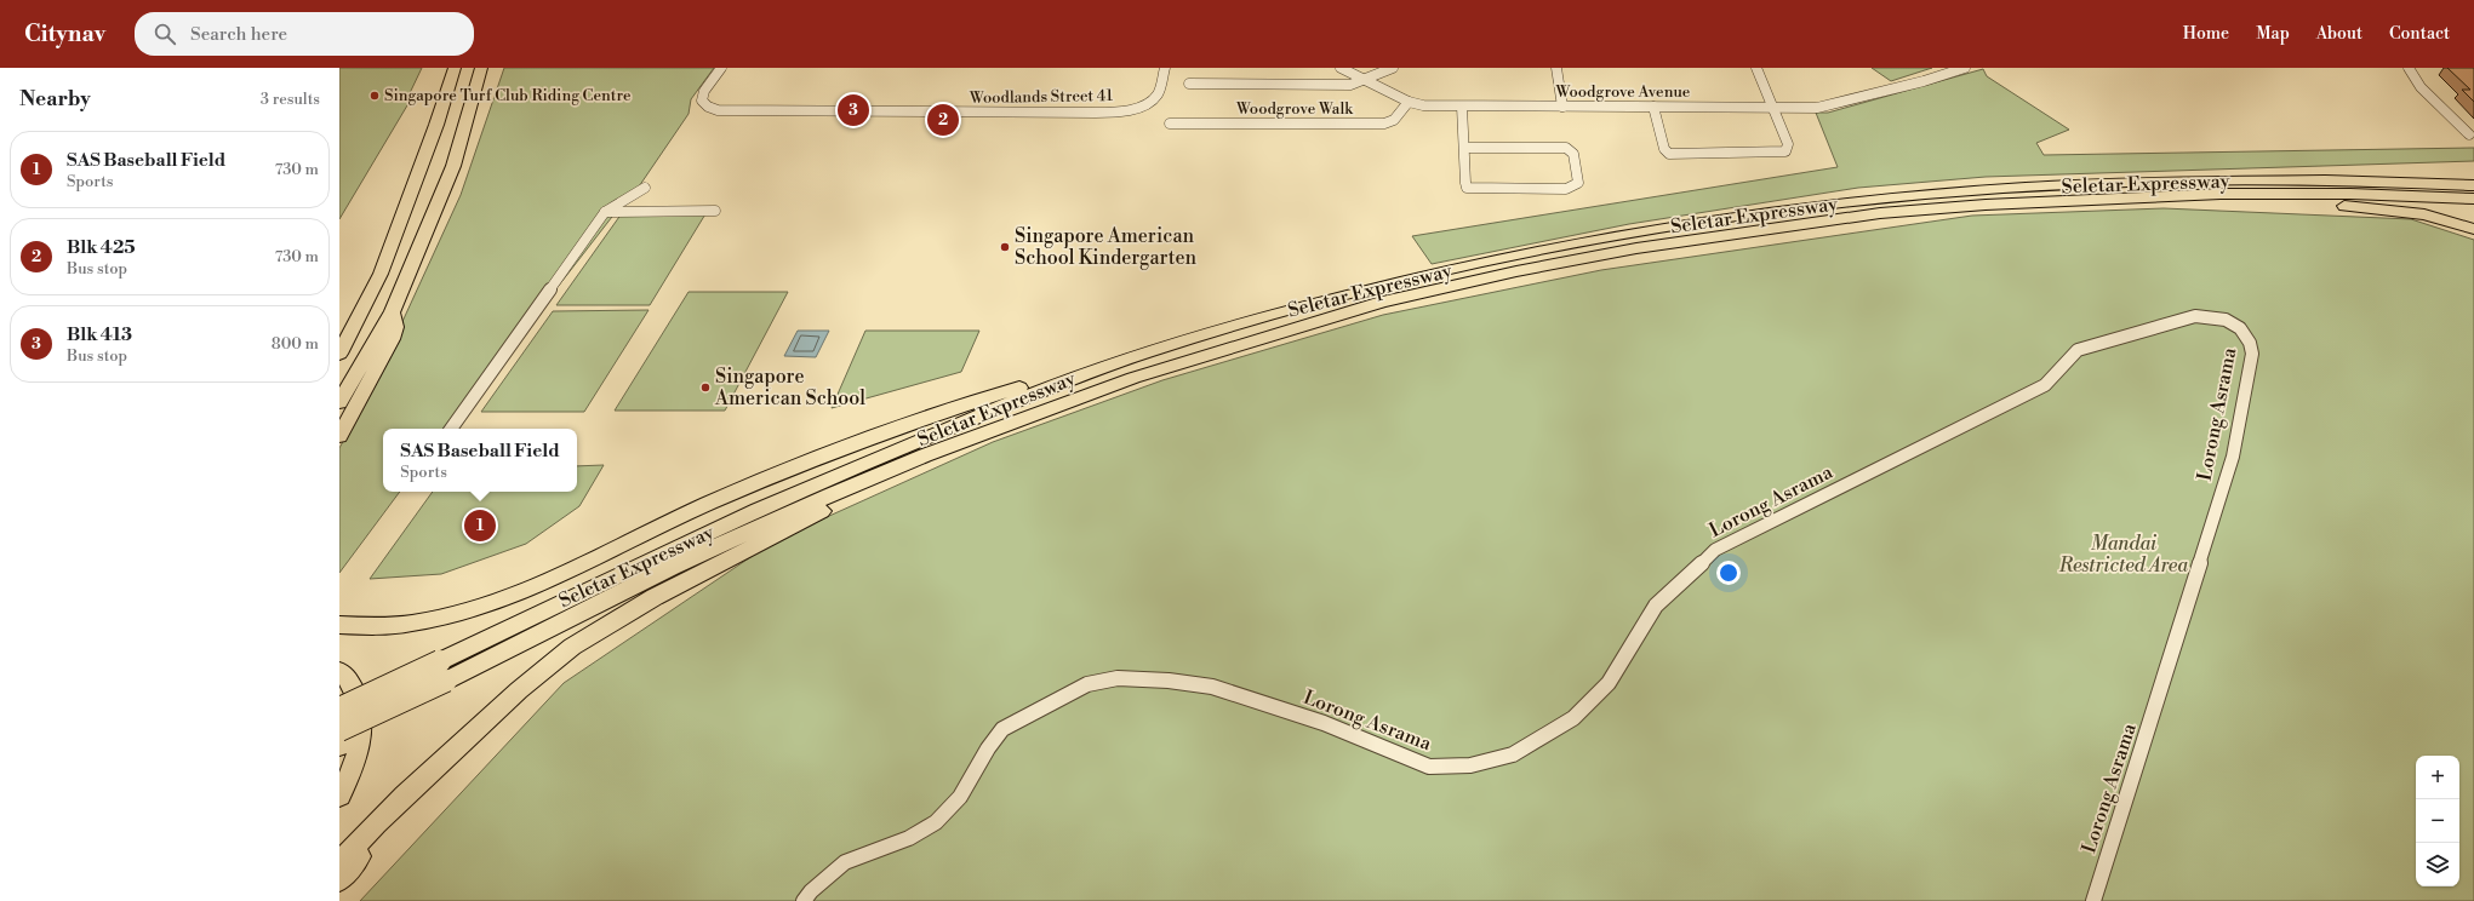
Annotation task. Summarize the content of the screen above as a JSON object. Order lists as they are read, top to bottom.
{
  "streets": {
    "highway": ["Seletar Expressway"],
    "street": [
      "Woodgrove Avenue",
      "Woodlands Street 41",
      "Woodgrove Walk",
      "Lorong Asrama"
    ]
  },
  "crossings": [
    ["Woodgrove Avenue", "Woodgrove Walk"]
  ],
  "parks": ["Mandai Restricted Area"],
  "places": ["Singapore Turf Club Riding Centre", "Singapore American School Kindergarten", "Singapore American School"],
  "page": {
    "header": "Citynav",
    "search": "Search here",
    "nav": [
      "Home",
      "Map",
      "About",
      "Contact"
    ],
    "heading": ["Nearby", "3 results"],
    "pins": ["3", "2", "1"],
    "list": [
      {
        "mark": "1",
        "name": "SAS Baseball Field",
        "note": "Sports",
        "value": "730 m"
      },
      {
        "mark": "2",
        "name": "Blk 425",
        "note": "Bus stop",
        "value": "730 m"
      },
      {
        "mark": "3",
        "name": "Blk 413",
        "note": "Bus stop",
        "value": "800 m"
      }
    ],
    "popup": ["SAS Baseball Field", "Sports"],
    "map_buttons": ["+", "−"]
  }
}
